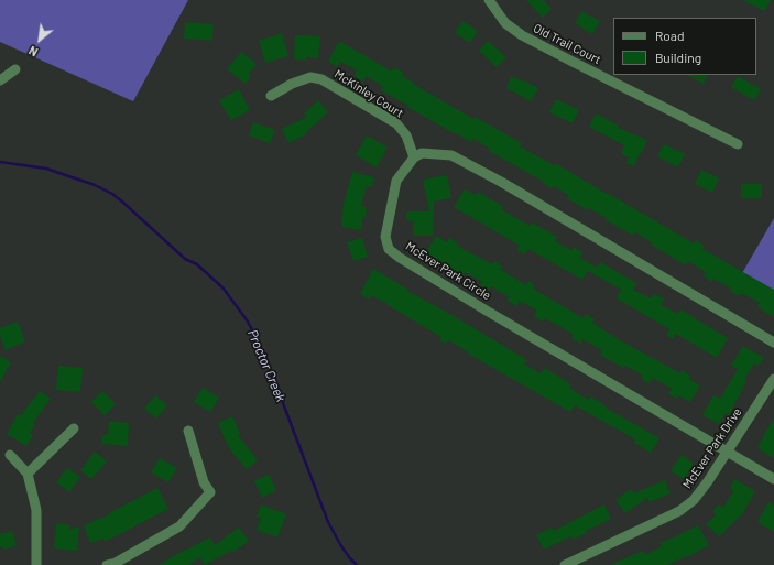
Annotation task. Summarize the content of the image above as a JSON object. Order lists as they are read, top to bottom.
{
  "streets": {
    "street": [
      "Old Trail Court",
      "McKinley Court",
      "McEver Park Circle",
      "McEver Park Drive"
    ]
  },
  "crossings": [
    ["McKinley Court", "McEver Park Circle"],
    ["McEver Park Circle", "McEver Park Drive"]
  ],
  "water": ["Proctor Creek"],
  "legend": ["Road", "Building"],
  "north": "bottom left"
}
